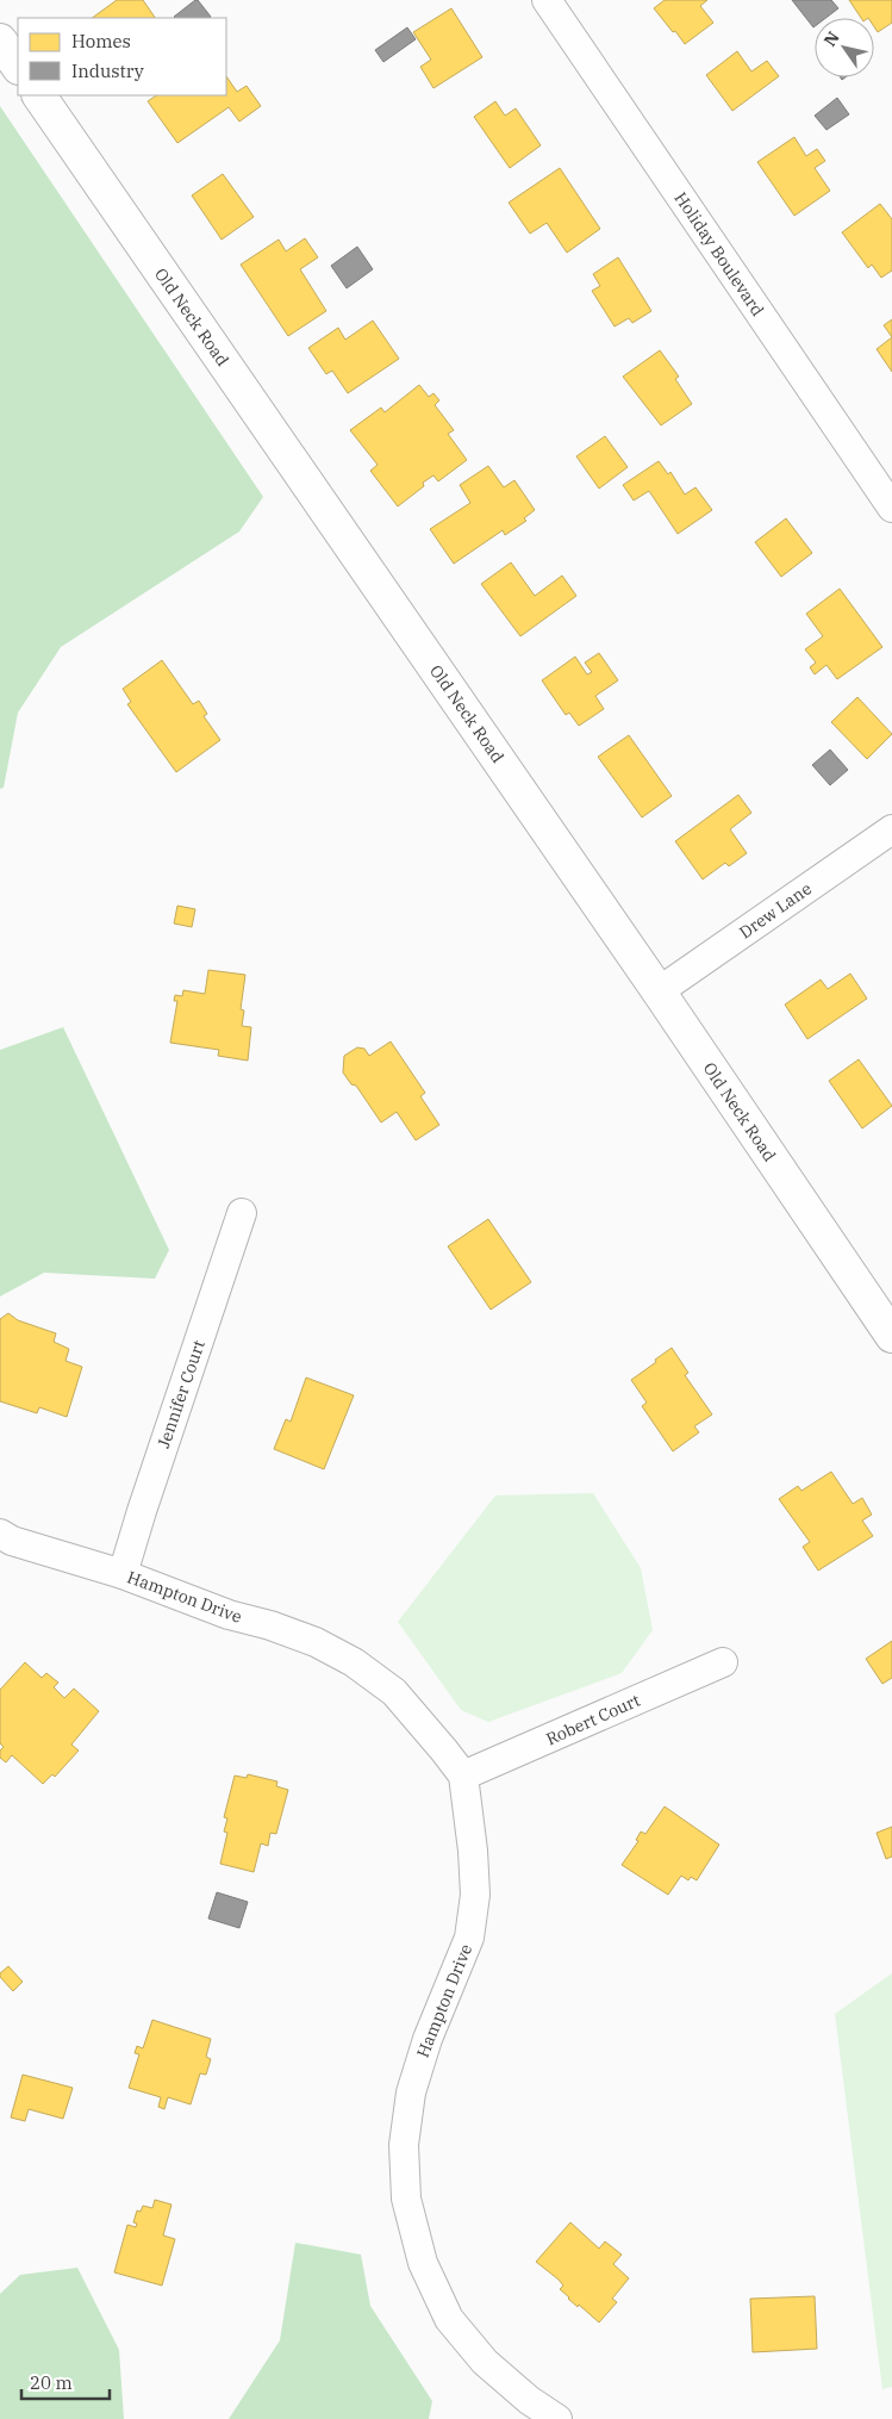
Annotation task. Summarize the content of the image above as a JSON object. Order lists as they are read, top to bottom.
{
  "streets": {
    "street": [
      "Holiday Boulevard",
      "Old Neck Road",
      "Drew Lane",
      "Jennifer Court",
      "Hampton Drive",
      "Robert Court"
    ]
  },
  "crossings": [
    ["Old Neck Road", "Drew Lane"],
    ["Jennifer Court", "Hampton Drive"],
    ["Hampton Drive", "Robert Court"]
  ],
  "legend": ["Homes", "Industry"],
  "scale_bar": "20 m",
  "north": "top left"
}
